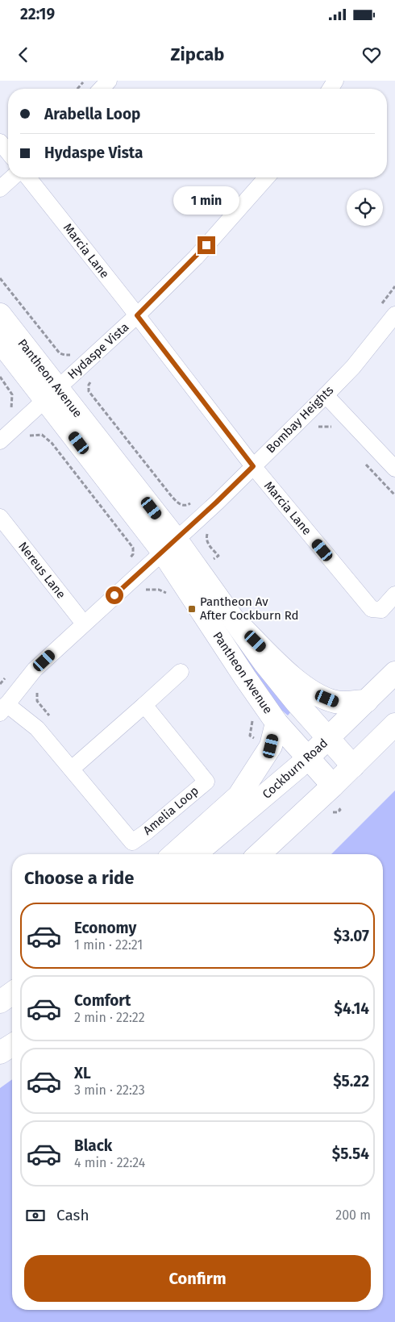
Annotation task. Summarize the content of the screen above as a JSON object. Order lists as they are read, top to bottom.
{
  "streets": {
    "main road": ["Pantheon Avenue", "Cockburn Road"],
    "street": [
      "Marcia Lane",
      "Hydaspe Vista",
      "Bombay Heights",
      "Nereus Lane",
      "Amelia Loop"
    ]
  },
  "crossings": [
    ["Marcia Lane", "Hydaspe Vista"],
    ["Marcia Lane", "Bombay Heights"],
    ["Hydaspe Vista", "Pantheon Avenue"],
    ["Pantheon Avenue", "Bombay Heights"],
    ["Pantheon Avenue", "Cockburn Road"],
    ["Bombay Heights", "Nereus Lane"],
    ["Bombay Heights", "Amelia Loop"]
  ],
  "places": {
    "transit": ["Pantheon Av After Cockburn Rd"]
  },
  "page": {
    "status": "22:19",
    "header": "Zipcab",
    "banner": ["Arabella Loop", "Hydaspe Vista"],
    "bubble": "1 min",
    "heading": "Choose a ride",
    "list": [
      {
        "name": "Economy",
        "note": "1 min · 22:21",
        "value": "$3.07"
      },
      {
        "name": "Comfort",
        "note": "2 min · 22:22",
        "value": "$4.14"
      },
      {
        "name": "XL",
        "note": "3 min · 22:23",
        "value": "$5.22"
      },
      {
        "name": "Black",
        "note": "4 min · 22:24",
        "value": "$5.54"
      }
    ],
    "pay": ["Cash", "200 m"],
    "buttons": "Confirm"
  }
}
